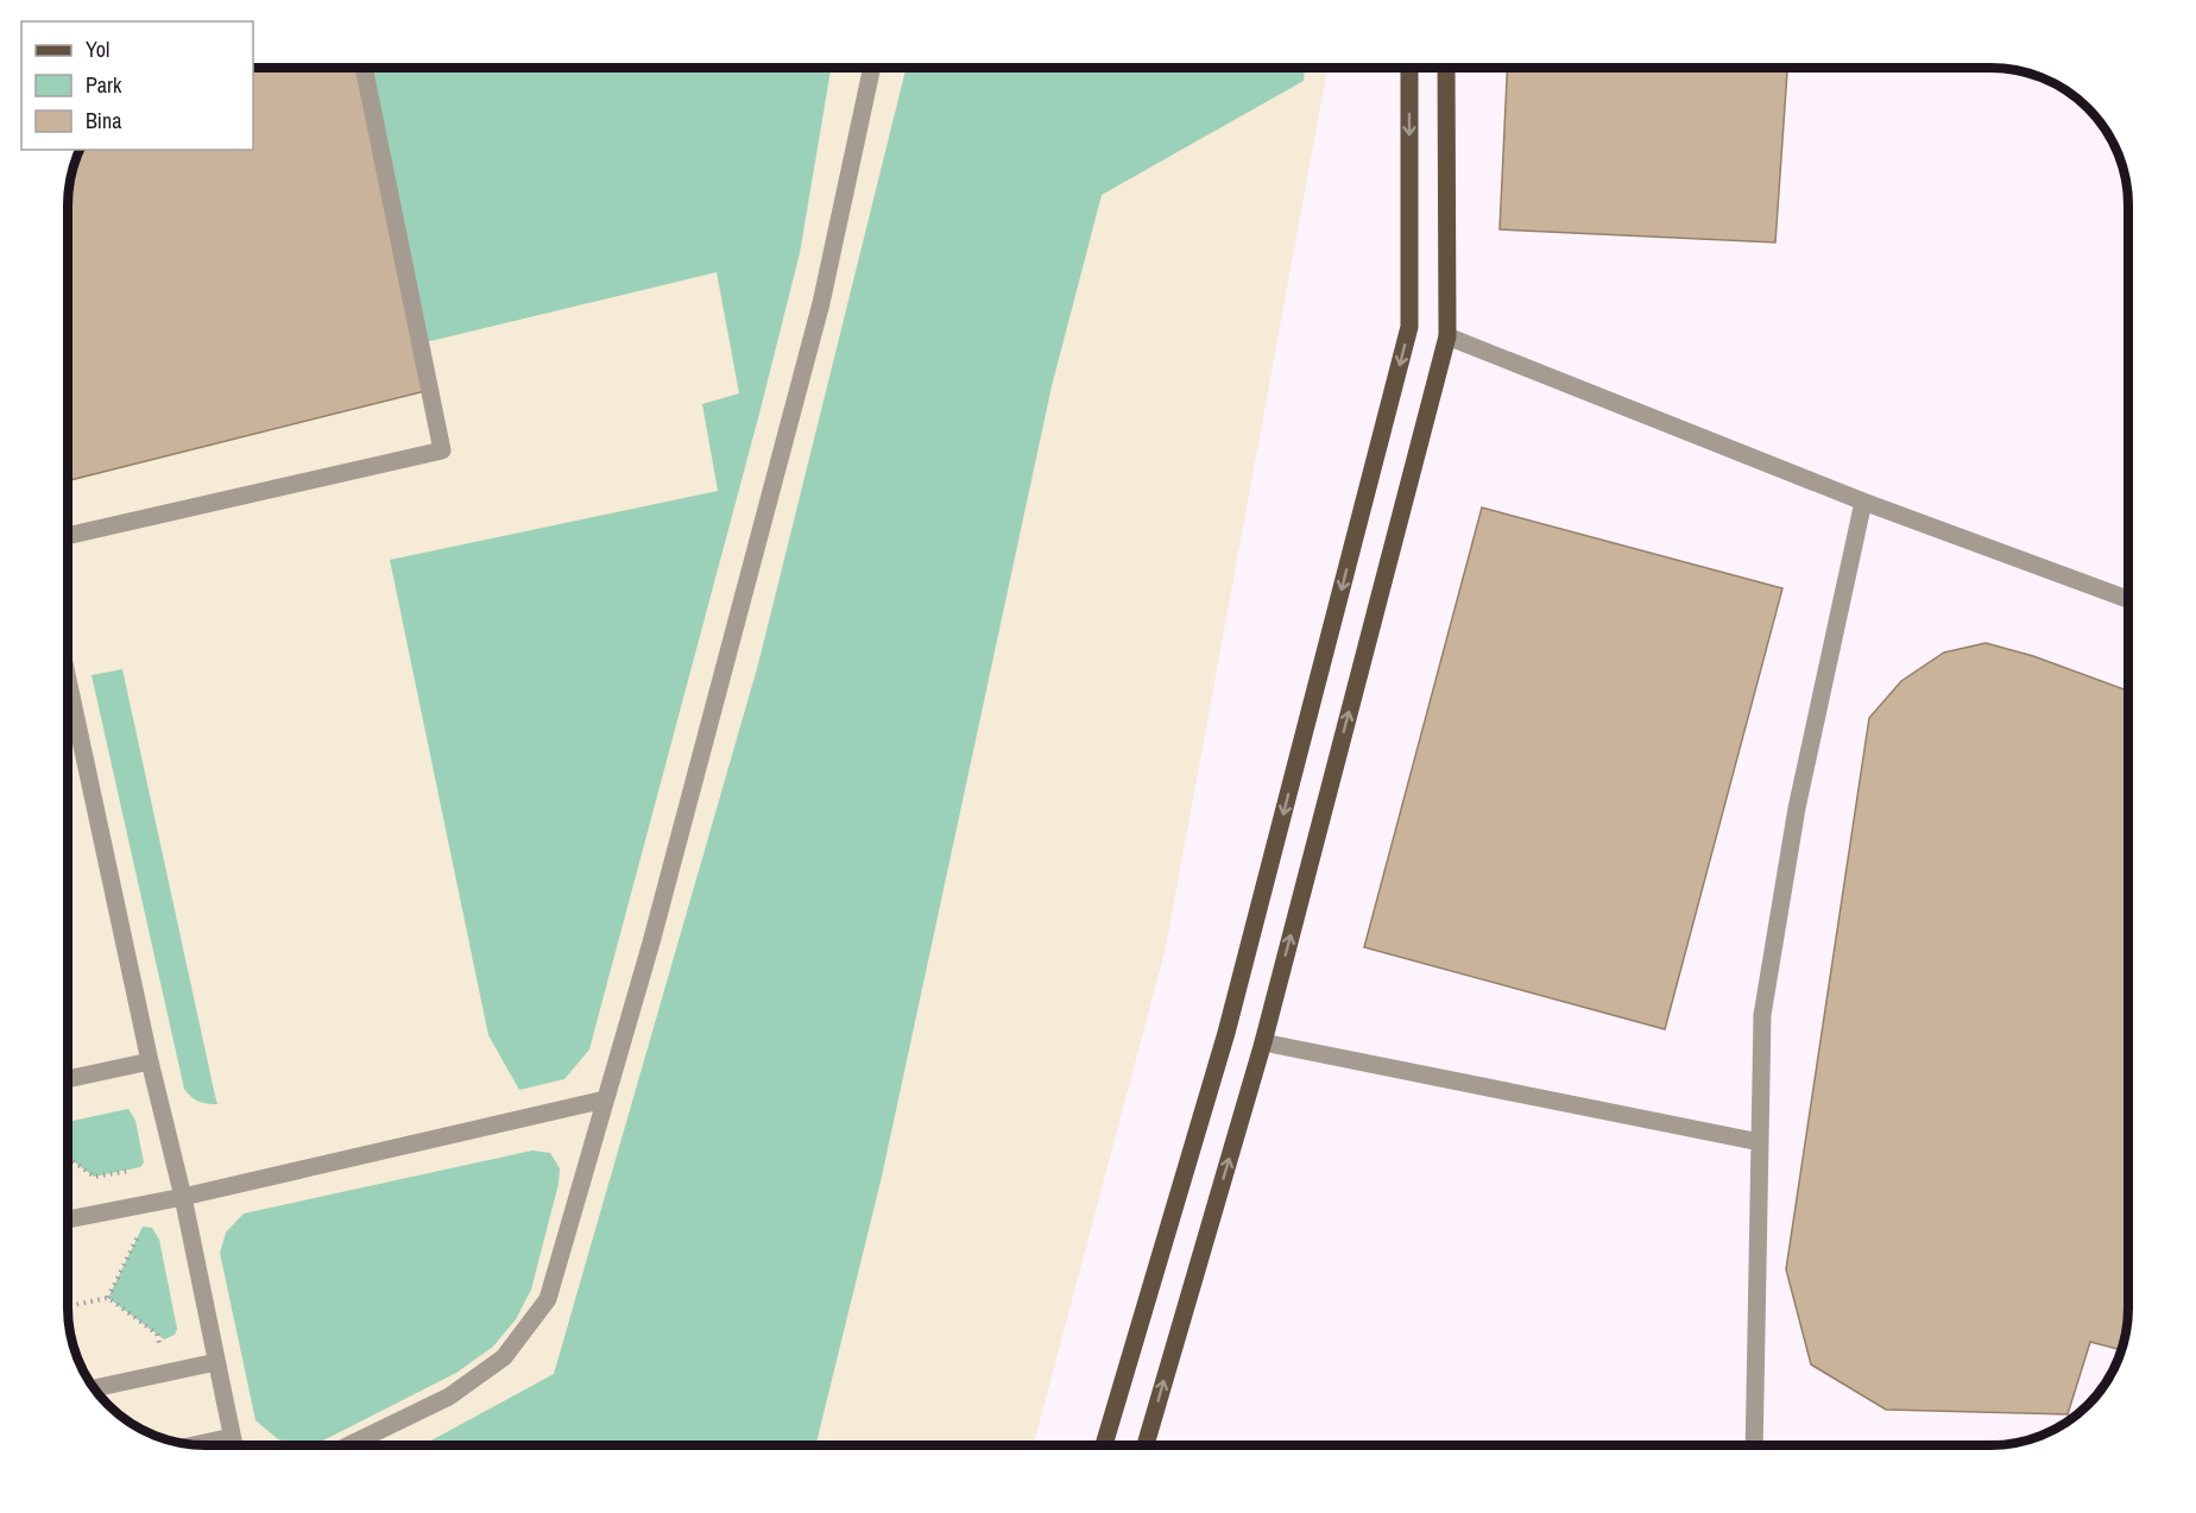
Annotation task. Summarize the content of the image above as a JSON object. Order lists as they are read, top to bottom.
{
  "legend": ["Yol", "Park", "Bina"]
}
